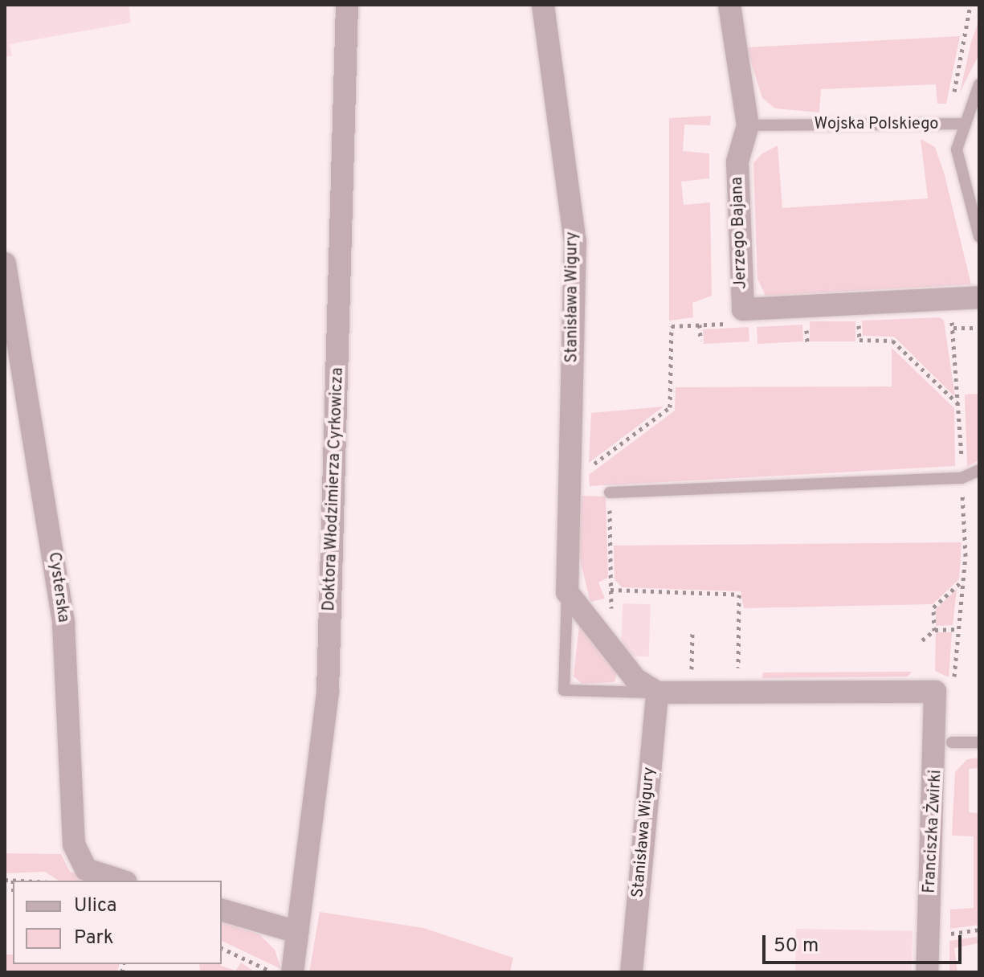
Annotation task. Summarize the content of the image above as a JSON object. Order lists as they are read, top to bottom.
{
  "streets": {
    "street": [
      "Jerzego Bajana",
      "Stanisława Wigury",
      "Doktora Włodzimierza Cyrkowicza",
      "Cysterska",
      "Franciszka Żwirki"
    ],
    "lane": ["Wojska Polskiego"]
  },
  "crossings": [
    ["Wojska Polskiego", "Jerzego Bajana"],
    ["Stanisława Wigury", "Franciszka Żwirki"]
  ],
  "legend": ["Ulica", "Park"],
  "scale_bar": "50 m"
}
